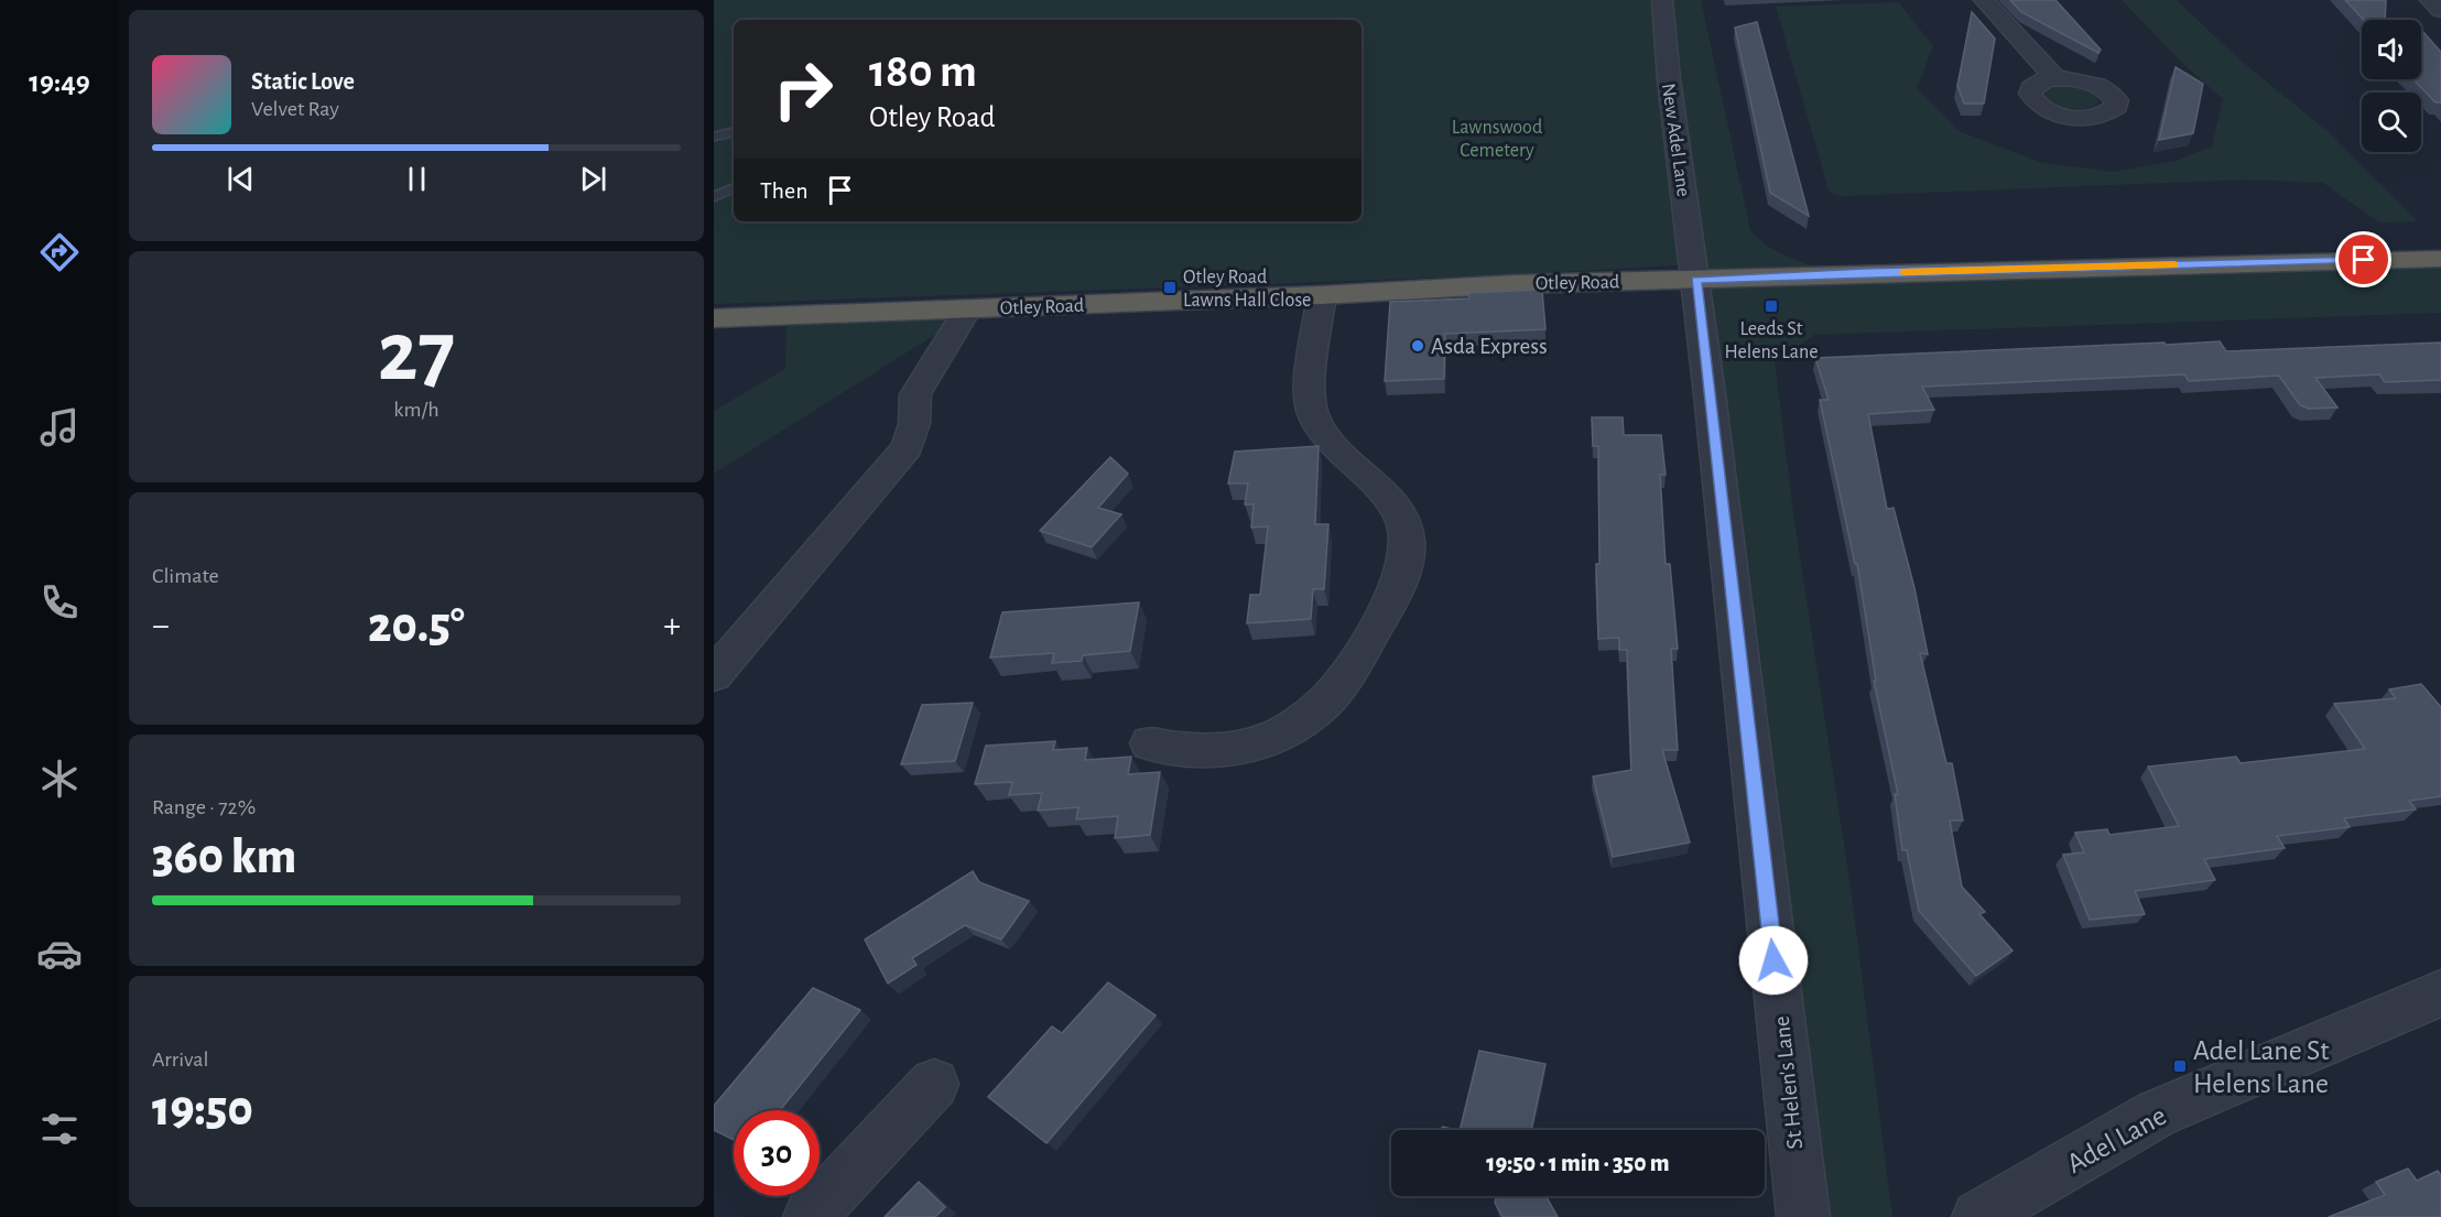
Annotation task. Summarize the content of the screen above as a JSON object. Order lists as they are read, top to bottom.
{
  "streets": {
    "highway": ["Otley Road"],
    "street": ["New Adel Lane", "St Helen's Lane", "Adel Lane"]
  },
  "crossings": [
    ["New Adel Lane", "Otley Road"],
    ["New Adel Lane", "St Helen's Lane"],
    ["Otley Road", "St Helen's Lane"]
  ],
  "parks": ["Lawnswood Cemetery"],
  "places": {
    "transit": ["Otley Road Lawns Hall Close", "Leeds St Helens Lane", "Adel Lane St Helens Lane"],
    "other": ["Asda Express"]
  },
  "page": {
    "tabs": "19:49",
    "turn": ["180 m", "Otley Road"],
    "song": ["Static Love", "Velvet Ray"],
    "then": "Then",
    "tile": [
      ["27", "km/h"],
      "Climate",
      ["Range · 72%", "360 km"],
      ["Arrival", "19:50"]
    ],
    "heat": ["−", "20.5°", "+"],
    "limit": "30",
    "trip": "19:50 · 1 min · 350 m"
  }
}
